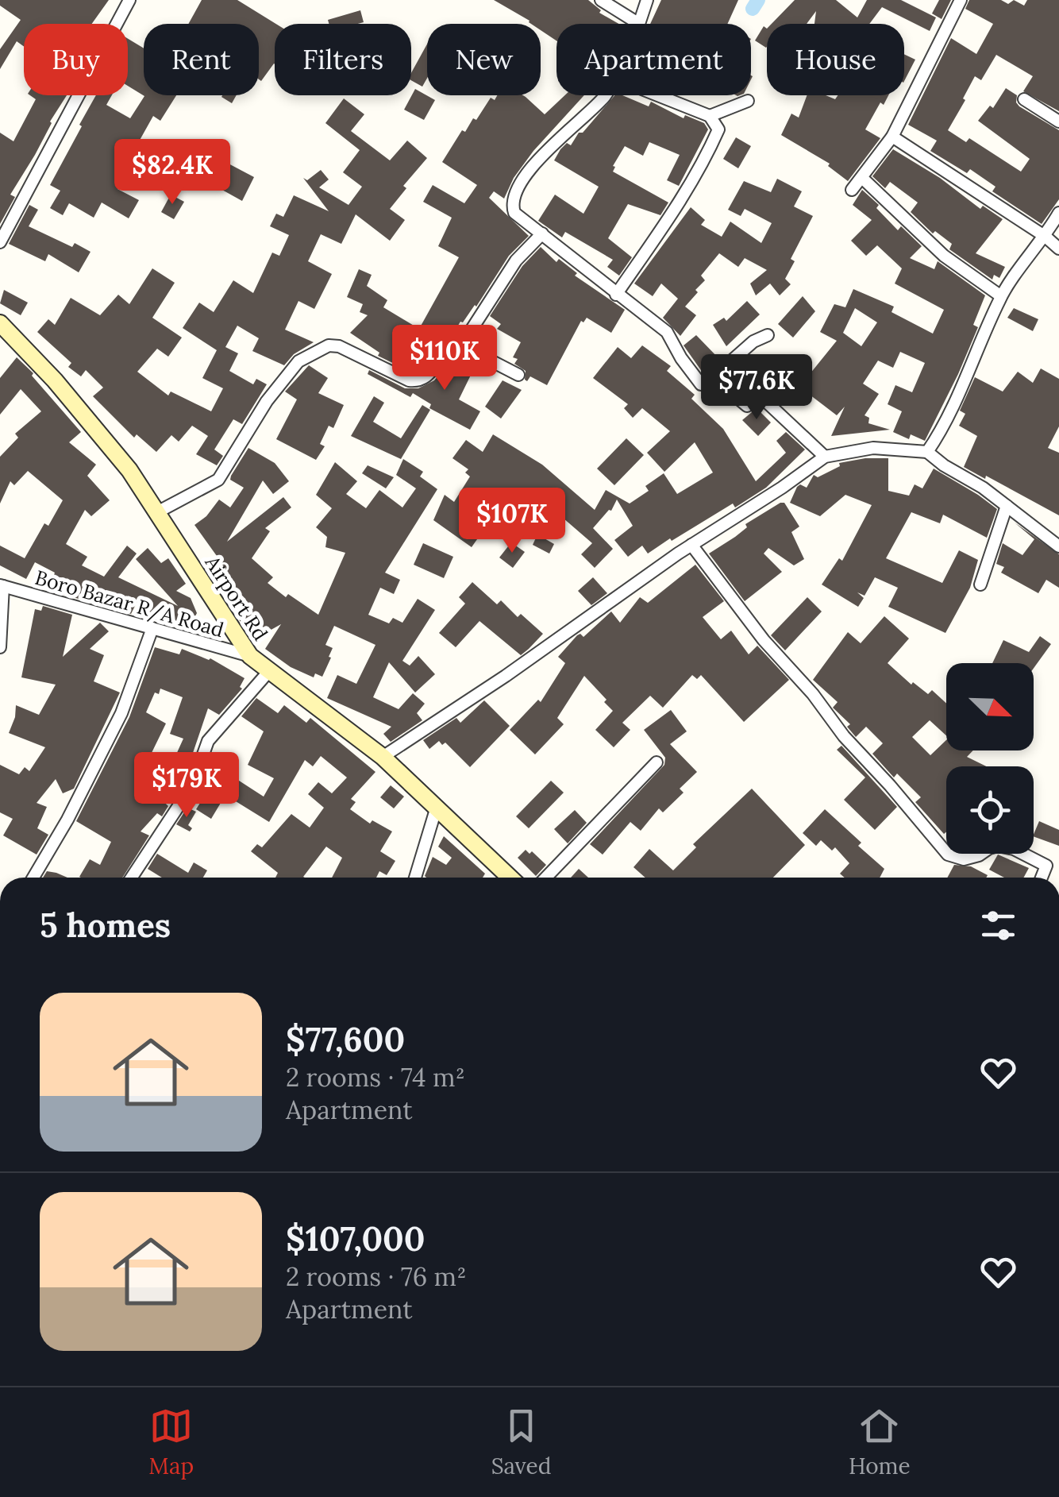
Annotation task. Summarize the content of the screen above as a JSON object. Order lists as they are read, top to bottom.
{
  "streets": {
    "main road": ["Airport Rd"],
    "street": ["Boro Bazar R/A Road"]
  },
  "crossings": [
    ["Airport Rd", "Boro Bazar R/A Road"]
  ],
  "north": "bottom right",
  "page": {
    "chip": [
      "Buy",
      "Rent",
      "Filters",
      "New",
      "Apartment",
      "House"
    ],
    "price": [
      "$82.4K",
      "$110K",
      "$77.6K",
      "$107K",
      "$179K"
    ],
    "heading": "5 homes",
    "list": [
      {
        "name": "$77,600",
        "note": "2 rooms · 74 m² · Apartment"
      },
      {
        "name": "$107,000",
        "note": "2 rooms · 76 m² · Apartment"
      }
    ],
    "tabs": ["Map", "Saved", "Home"]
  }
}
